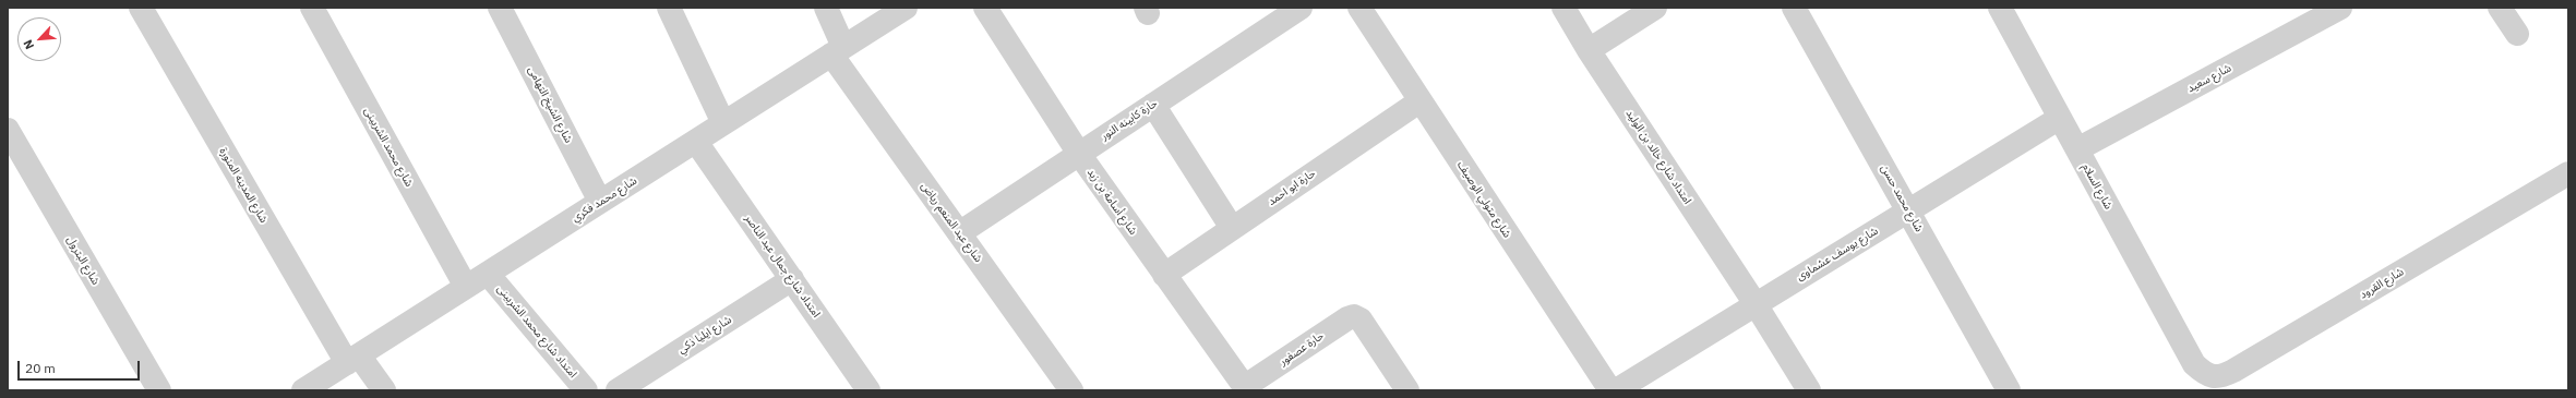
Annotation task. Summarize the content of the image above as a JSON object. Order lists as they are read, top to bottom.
{
  "streets": {
    "street": [
      "شارع سعيد",
      "شارع الشيخ التهامى",
      "حارة كابينه النور",
      "شارع محمد الشربينى",
      "امتداد شارع خالد بن الوليد",
      "شارع المدينه المنورة",
      "شارع السلام",
      "حارة ابو احمد",
      "شارع محمد حسن",
      "شارع محمد فكري",
      "شارع متولي الوصيف",
      "شارع أسامة بن زيد",
      "شارع عبد المنعم رياض",
      "شارع يوسف عشماوى",
      "شارع البترول",
      "امتداد شارع جمال عبد الناصر",
      "شارع القرود",
      "امتداد شارع محمد الشربينى",
      "شارع ايليا ذكي",
      "حارة عصفور"
    ]
  },
  "crossings": [
    ["شارع سعيد", "شارع السلام"],
    ["شارع الشيخ التهامى", "شارع محمد فكري"],
    ["حارة كابينه النور", "شارع أسامة بن زيد"],
    ["حارة كابينه النور", "شارع عبد المنعم رياض"],
    ["شارع محمد الشربينى", "شارع محمد فكري"],
    ["امتداد شارع خالد بن الوليد", "شارع يوسف عشماوى"],
    ["شارع المدينه المنورة", "شارع محمد فكري"],
    ["شارع السلام", "شارع يوسف عشماوى"],
    ["شارع السلام", "شارع القرود"],
    ["حارة ابو احمد", "شارع متولي الوصيف"],
    ["حارة ابو احمد", "شارع أسامة بن زيد"],
    ["شارع محمد حسن", "شارع يوسف عشماوى"],
    ["شارع محمد فكري", "شارع عبد المنعم رياض"],
    ["شارع محمد فكري", "امتداد شارع جمال عبد الناصر"],
    ["شارع محمد فكري", "امتداد شارع محمد الشربينى"],
    ["شارع أسامة بن زيد", "حارة عصفور"],
    ["امتداد شارع جمال عبد الناصر", "شارع ايليا ذكي"]
  ],
  "scale_bar": "20 m",
  "north": "bottom left"
}
